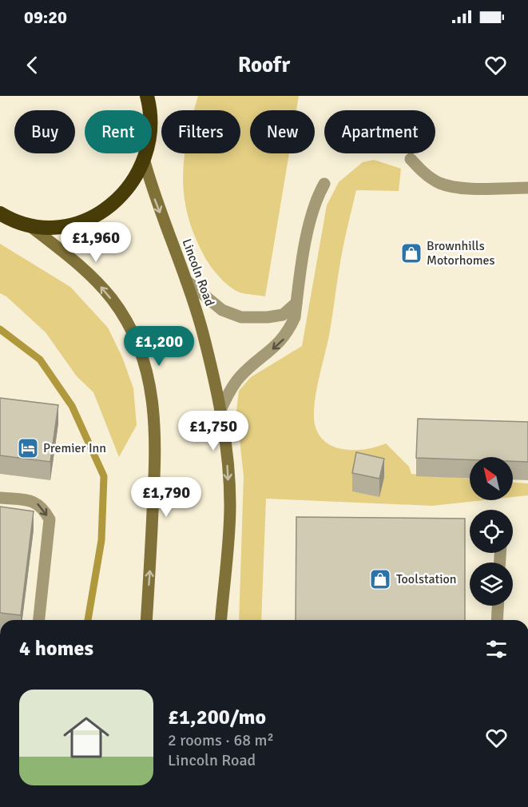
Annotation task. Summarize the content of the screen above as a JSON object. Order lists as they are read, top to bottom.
{
  "streets": {
    "main road": ["Lincoln Road"]
  },
  "places": {
    "shop": ["Brownhills Motorhomes", "Toolstation"],
    "hotel": ["Premier Inn"]
  },
  "north": "top left",
  "page": {
    "status": "09:20",
    "header": "Roofr",
    "chip": [
      "Buy",
      "Rent",
      "Filters",
      "New",
      "Apartment"
    ],
    "price": [
      "£1,960",
      "£1,200",
      "£1,750",
      "£1,790"
    ],
    "heading": "4 homes",
    "list": [
      {
        "name": "£1,200/mo",
        "note": "2 rooms · 68 m² · Lincoln Road"
      }
    ]
  }
}
